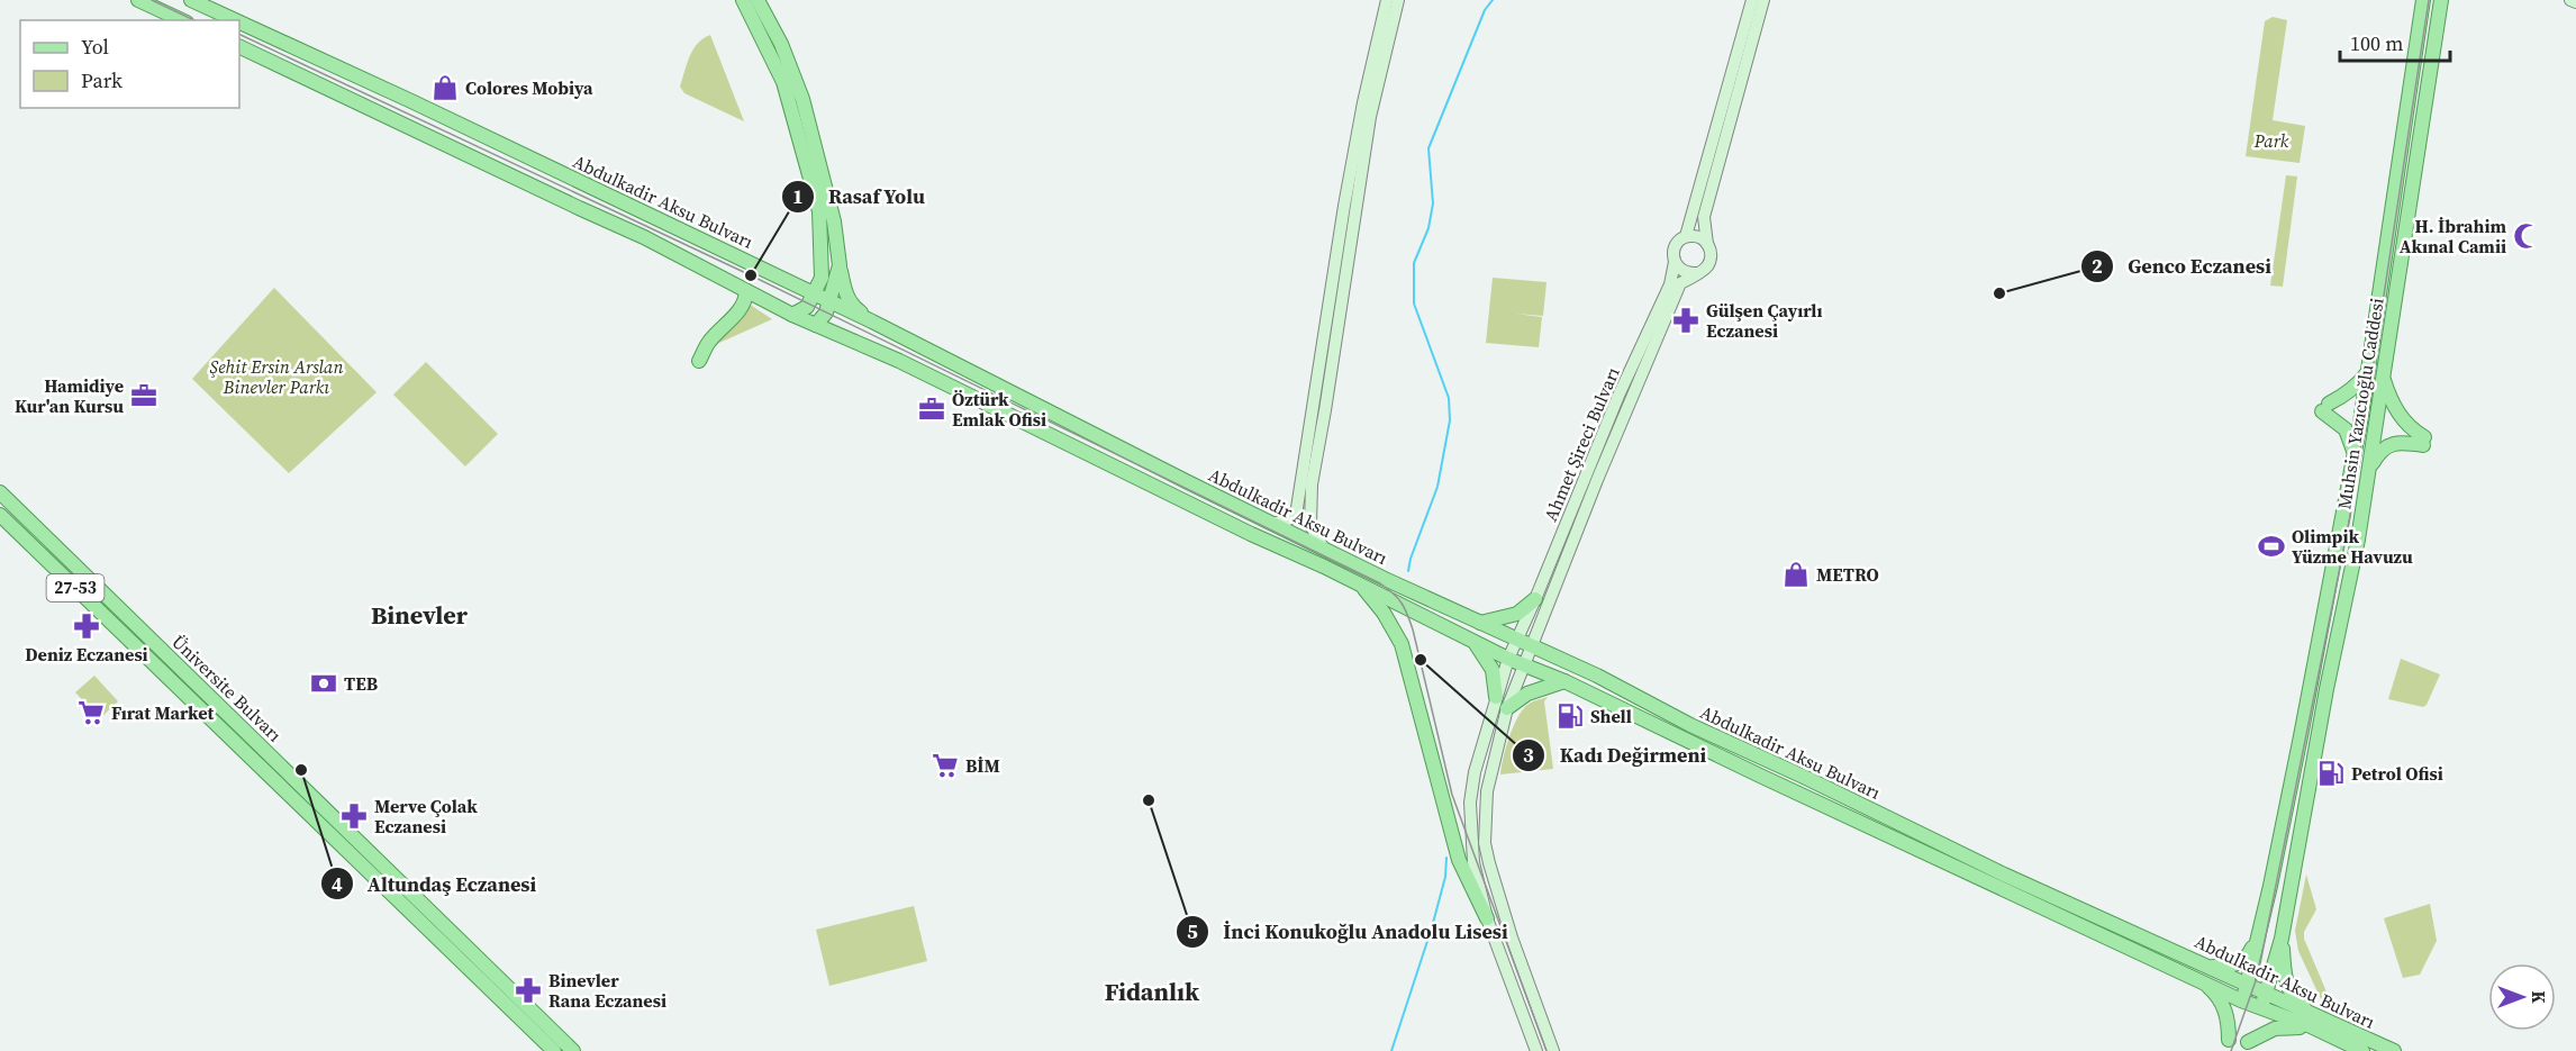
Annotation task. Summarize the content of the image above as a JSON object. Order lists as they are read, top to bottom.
{
  "streets": {
    "main road": [
      "Abdulkadir Aksu Bulvarı",
      "Muhsin Yazıcıoğlu Caddesi",
      "Ahmet Şireci Bulvarı",
      "27-53",
      "Üniversite Bulvarı"
    ]
  },
  "crossings": [
    ["Abdulkadir Aksu Bulvarı", "Muhsin Yazıcıoğlu Caddesi"],
    ["Abdulkadir Aksu Bulvarı", "Ahmet Şireci Bulvarı"]
  ],
  "districts": ["Binevler", "Fidanlık"],
  "parks": ["Park", "Şehit Ersin Arslan Binevler Parkı"],
  "places": {
    "shop": ["Colores Mobiya", "METRO"],
    "mosque": ["H. İbrahim Akınal Camii"],
    "other": [
      "Rasaf Yolu",
      "Genco Eczanesi",
      "Kadı Değirmeni",
      "Altundaş Eczanesi",
      "İnci Konukoğlu Anadolu Lisesi"
    ],
    "pharmacy": [
      "Gülşen Çayırlı Eczanesi",
      "Deniz Eczanesi",
      "Merve Çolak Eczanesi",
      "Binevler Rana Eczanesi"
    ],
    "office": ["Hamidiye Kur'an Kursu", "Öztürk Emlak Ofisi"],
    "sports": ["Olimpik Yüzme Havuzu"],
    "bank": ["TEB"],
    "supermarket": ["Fırat Market", "BİM"],
    "fuel station": ["Shell", "Petrol Ofisi"]
  },
  "legend": ["Yol", "Park"],
  "scale_bar": "100 m",
  "north": "right"
}
